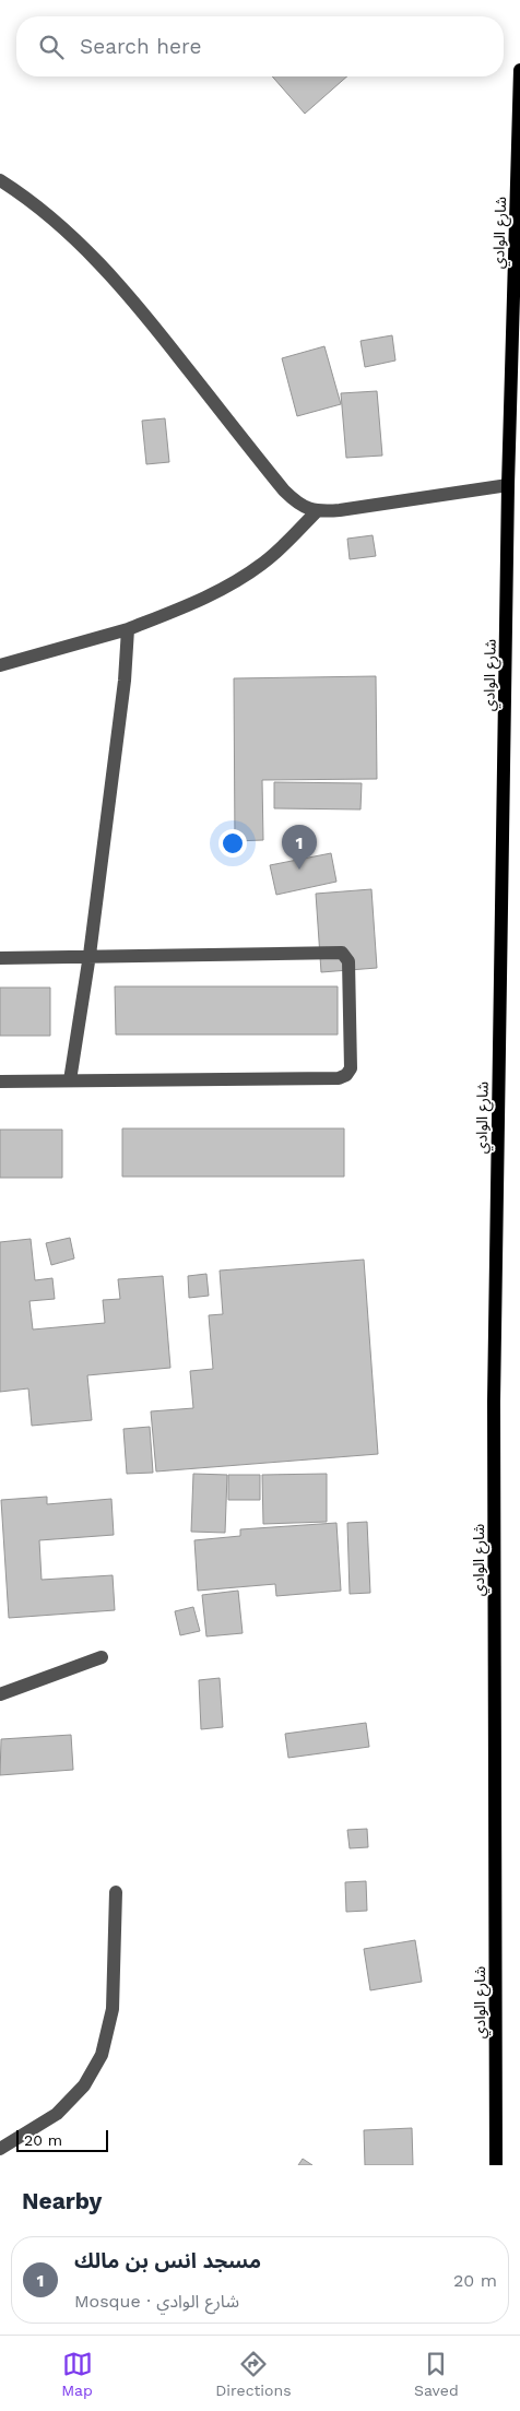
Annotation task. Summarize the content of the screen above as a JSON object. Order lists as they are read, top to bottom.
{
  "streets": {
    "main road": ["شارع الوادي"]
  },
  "scale_bar": "20 m",
  "page": {
    "search": "Search here",
    "pins": "1",
    "scale": "20 m",
    "heading": "Nearby",
    "list": [
      {
        "mark": "1",
        "name": "مسجد انس بن مالك",
        "note": "Mosque · شارع الوادي",
        "value": "20 m"
      }
    ],
    "nav": ["Map", "Directions", "Saved"]
  }
}
